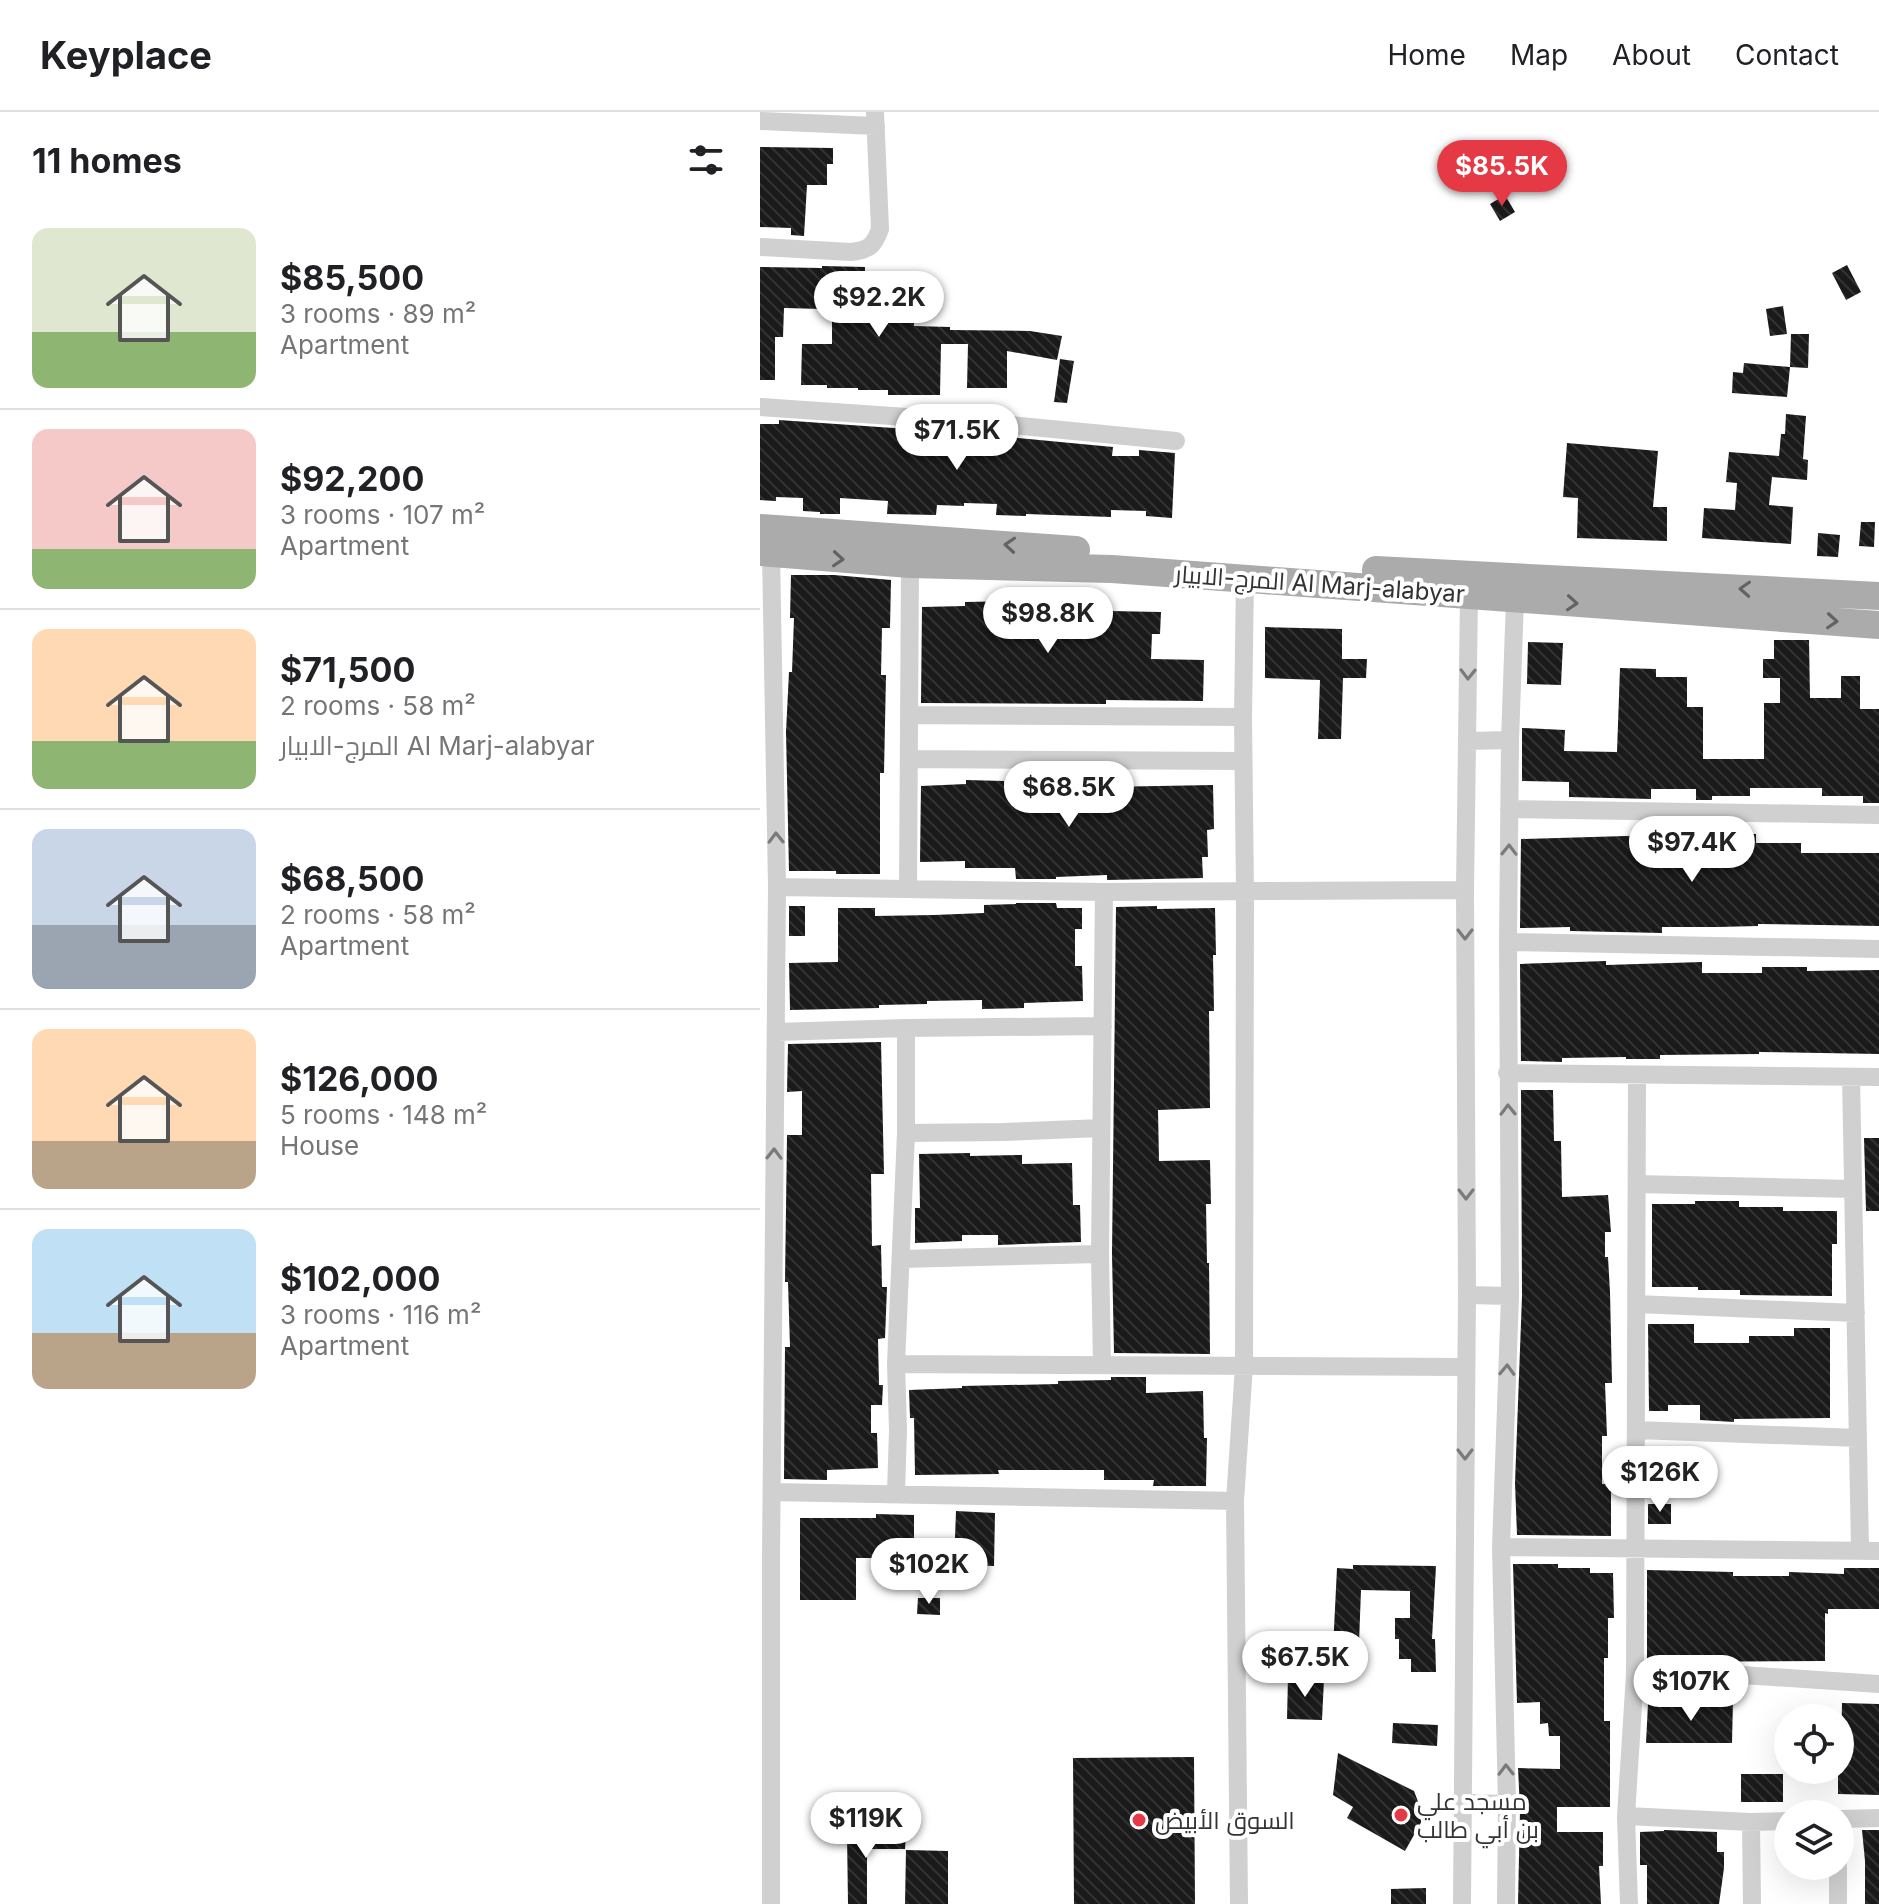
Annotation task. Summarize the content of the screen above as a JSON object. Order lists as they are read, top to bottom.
{
  "streets": {
    "main road": ["المرج-الابيار Al Marj-alabyar"]
  },
  "places": ["مسجد علي بن أبي طالب", "السوق الأبيض"],
  "page": {
    "header": "Keyplace",
    "nav": [
      "Home",
      "Map",
      "About",
      "Contact"
    ],
    "heading": "11 homes",
    "price": [
      "$85.5K",
      "$92.2K",
      "$71.5K",
      "$98.8K",
      "$68.5K",
      "$97.4K",
      "$126K",
      "$102K",
      "$67.5K",
      "$107K",
      "$119K"
    ],
    "list": [
      {
        "name": "$85,500",
        "note": "3 rooms · 89 m² · Apartment"
      },
      {
        "name": "$92,200",
        "note": "3 rooms · 107 m² · Apartment"
      },
      {
        "name": "$71,500",
        "note": "2 rooms · 58 m² · المرج-الابيار Al Marj-alabyar"
      },
      {
        "name": "$68,500",
        "note": "2 rooms · 58 m² · Apartment"
      },
      {
        "name": "$126,000",
        "note": "5 rooms · 148 m² · House"
      },
      {
        "name": "$102,000",
        "note": "3 rooms · 116 m² · Apartment"
      }
    ]
  }
}
